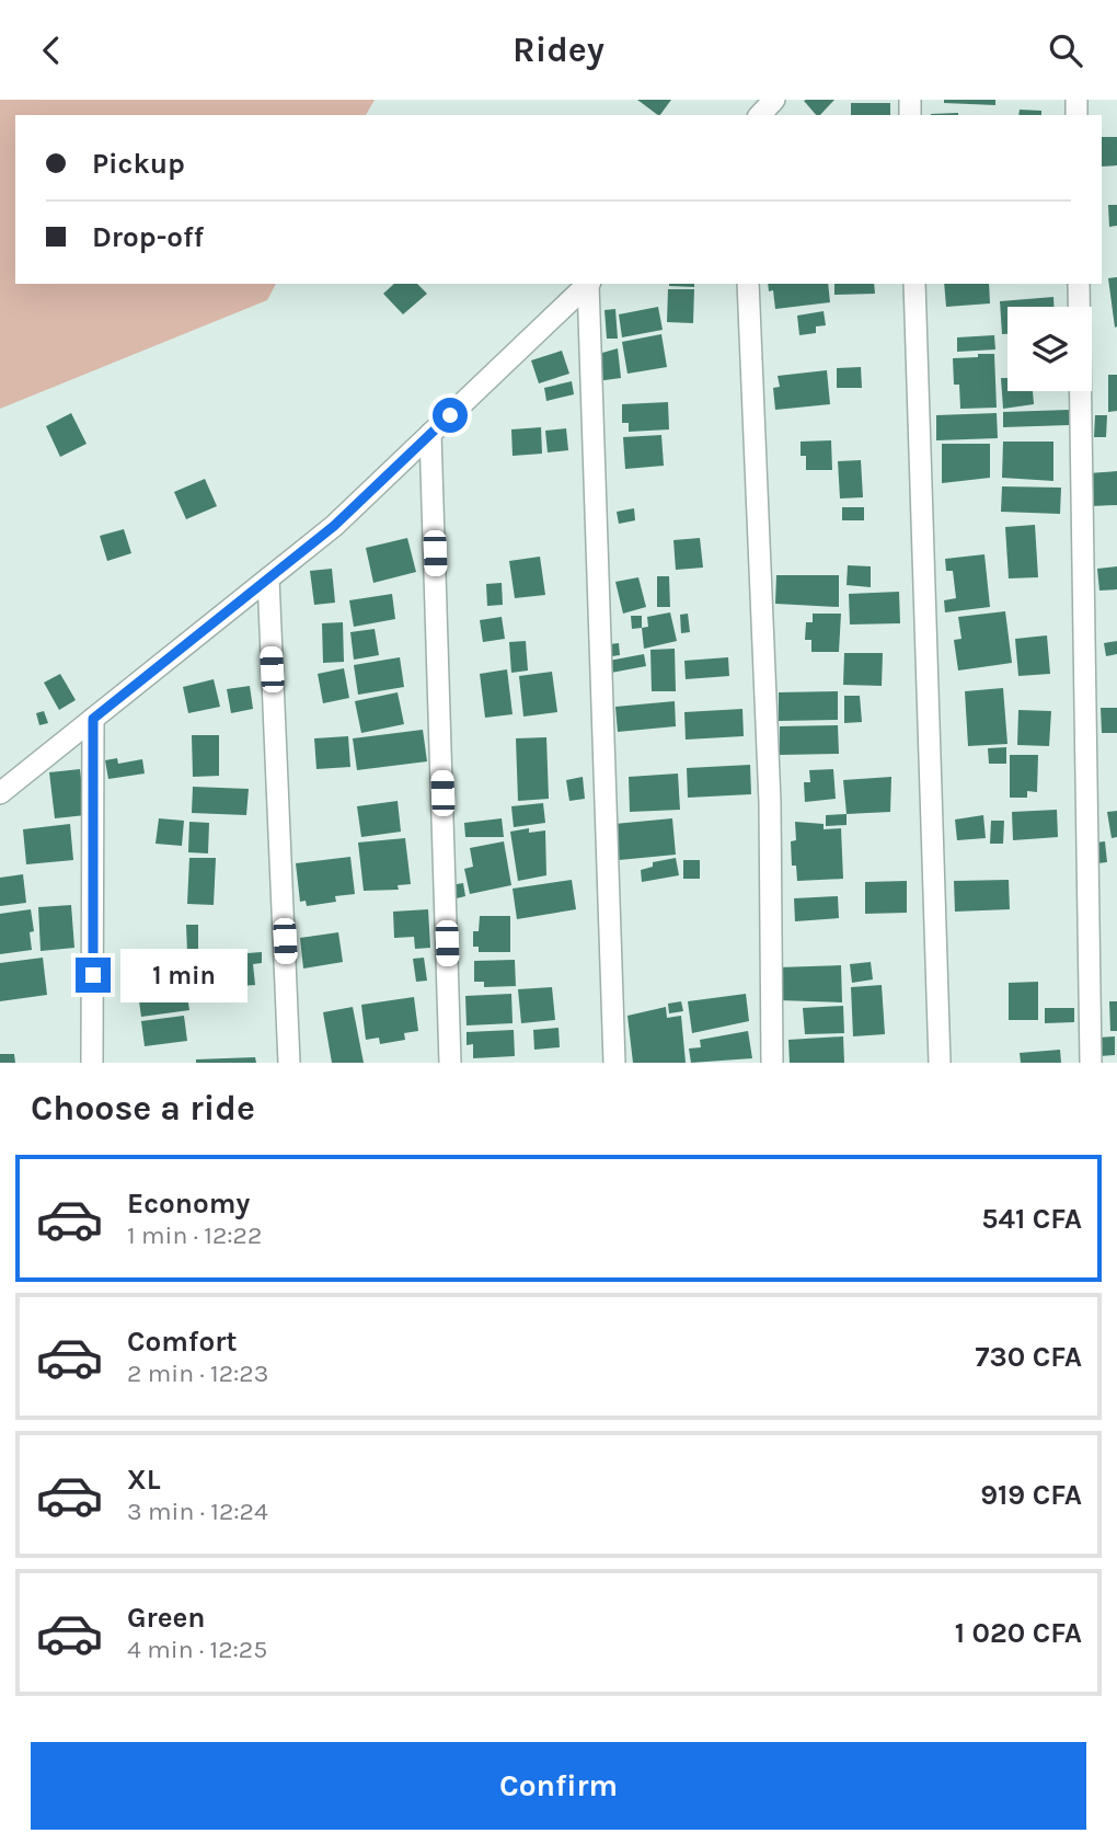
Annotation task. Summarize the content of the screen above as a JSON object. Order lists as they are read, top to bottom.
{
  "page": {
    "header": "Ridey",
    "banner": ["Pickup", "Drop-off"],
    "bubble": "1 min",
    "heading": "Choose a ride",
    "list": [
      {
        "name": "Economy",
        "note": "1 min · 12:22",
        "value": "541 CFA"
      },
      {
        "name": "Comfort",
        "note": "2 min · 12:23",
        "value": "730 CFA"
      },
      {
        "name": "XL",
        "note": "3 min · 12:24",
        "value": "919 CFA"
      },
      {
        "name": "Green",
        "note": "4 min · 12:25",
        "value": "1 020 CFA"
      }
    ],
    "buttons": "Confirm"
  }
}
